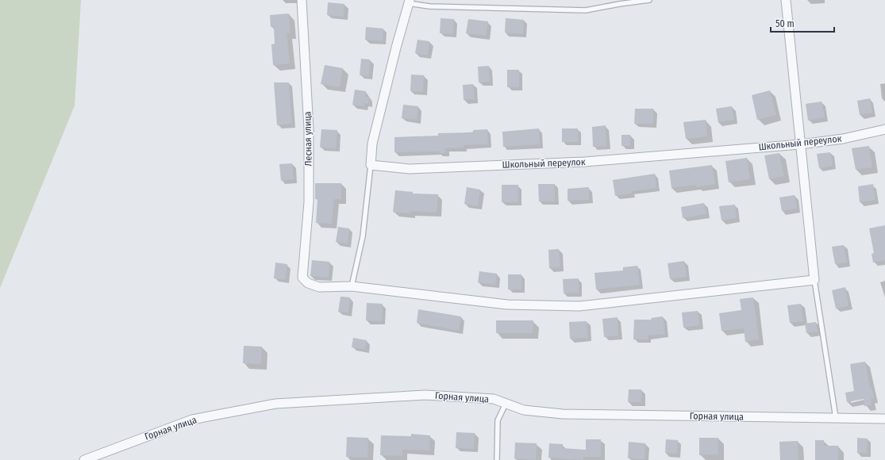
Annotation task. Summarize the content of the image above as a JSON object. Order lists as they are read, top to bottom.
{
  "streets": {
    "street": ["Лесная улица", "Школьный переулок", "Горная улица"]
  },
  "scale_bar": "50 m"
}
